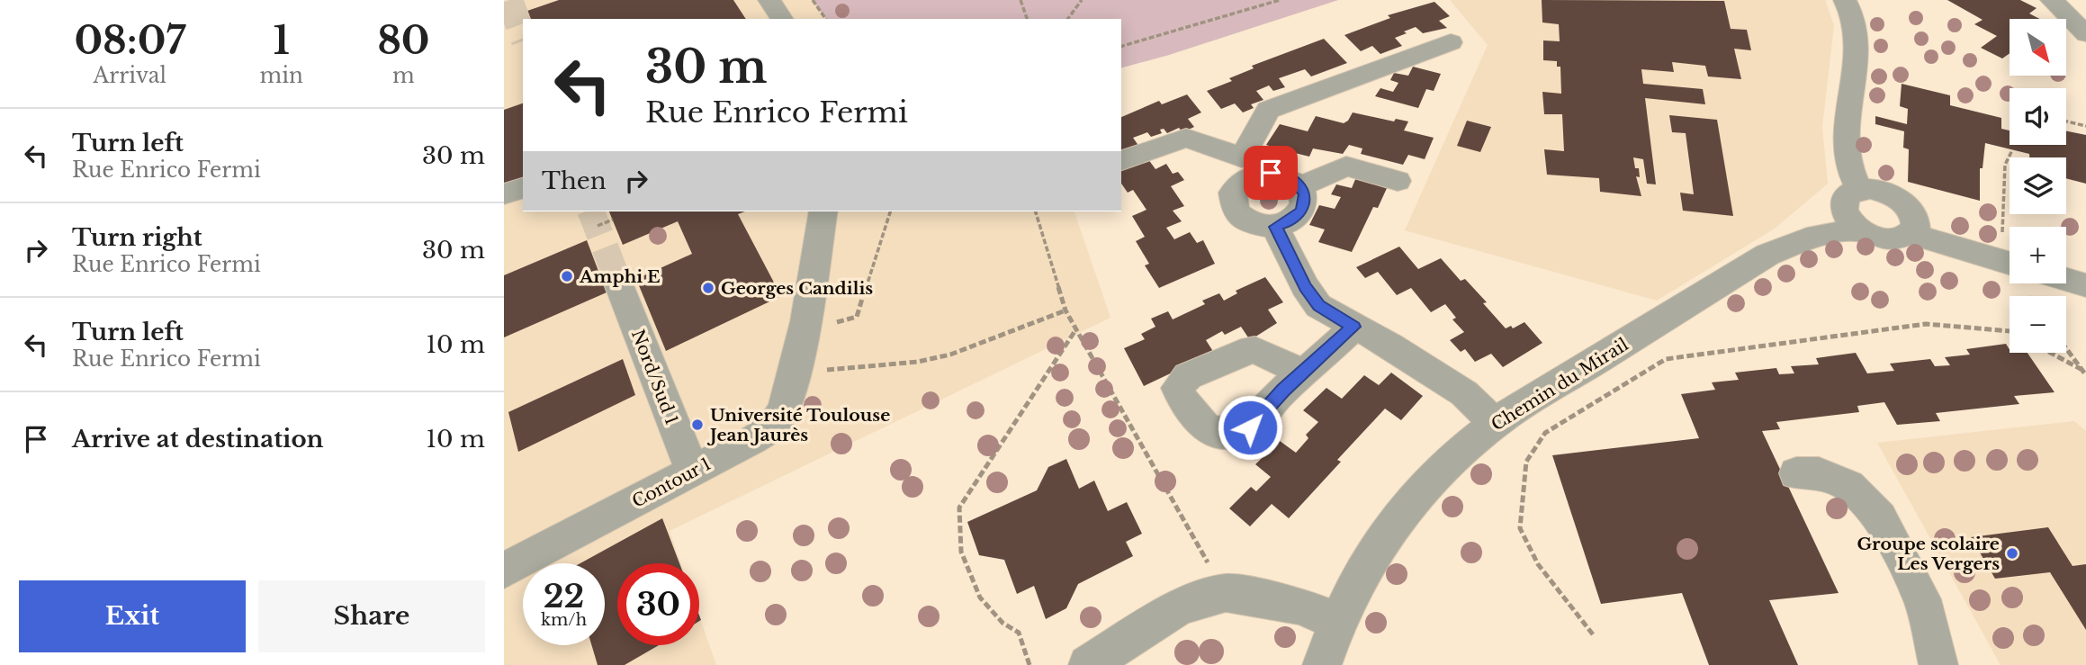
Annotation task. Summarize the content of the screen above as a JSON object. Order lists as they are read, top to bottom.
{
  "streets": {
    "street": ["Nord/Sud 1", "Chemin du Mirail", "Contour 1"]
  },
  "crossings": [
    ["Nord/Sud 1", "Contour 1"]
  ],
  "places": [
    "Amphi E",
    "Georges Candilis",
    "Université Toulouse Jean Jaurès",
    "Groupe scolaire Les Vergers"
  ],
  "north": "bottom right",
  "page": {
    "eta": [
      "08:07",
      "Arrival",
      "1",
      "min",
      "80",
      "m"
    ],
    "map_buttons": ["+", "−"],
    "turn": ["30 m", "Rue Enrico Fermi"],
    "list": [
      {
        "name": "Turn left",
        "note": "Rue Enrico Fermi",
        "value": "30 m"
      },
      {
        "name": "Turn right",
        "note": "Rue Enrico Fermi",
        "value": "30 m"
      },
      {
        "name": "Turn left",
        "note": "Rue Enrico Fermi",
        "value": "10 m"
      },
      {
        "name": "Arrive at destination",
        "value": "10 m"
      }
    ],
    "then": "Then",
    "speed": "22 km/h",
    "limit": "30",
    "buttons": ["Exit", "Share"]
  }
}
